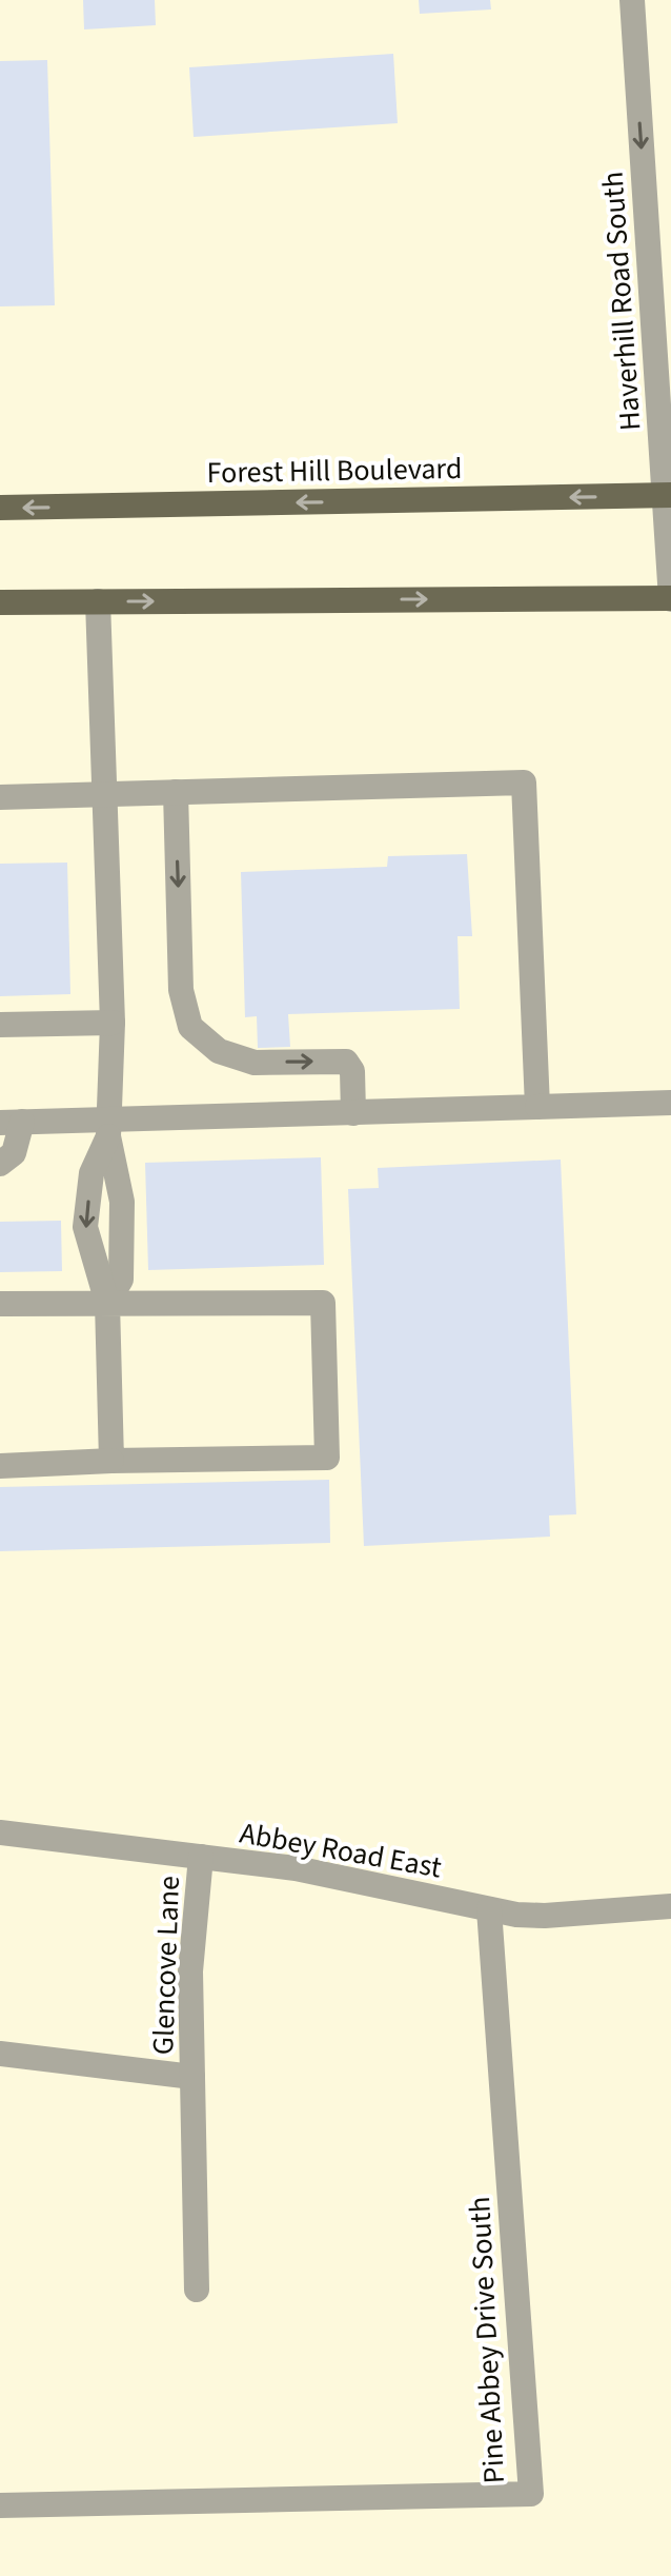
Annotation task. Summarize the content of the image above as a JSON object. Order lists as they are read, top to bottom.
{
  "streets": {
    "main road": ["Forest Hill Boulevard"],
    "street": [
      "Haverhill Road South",
      "Abbey Road East",
      "Glencove Lane",
      "Pine Abbey Drive South"
    ]
  },
  "crossings": [
    ["Haverhill Road South", "Forest Hill Boulevard"],
    ["Abbey Road East", "Glencove Lane"],
    ["Abbey Road East", "Pine Abbey Drive South"]
  ],
  "one_way": ["Haverhill Road South"]
}
